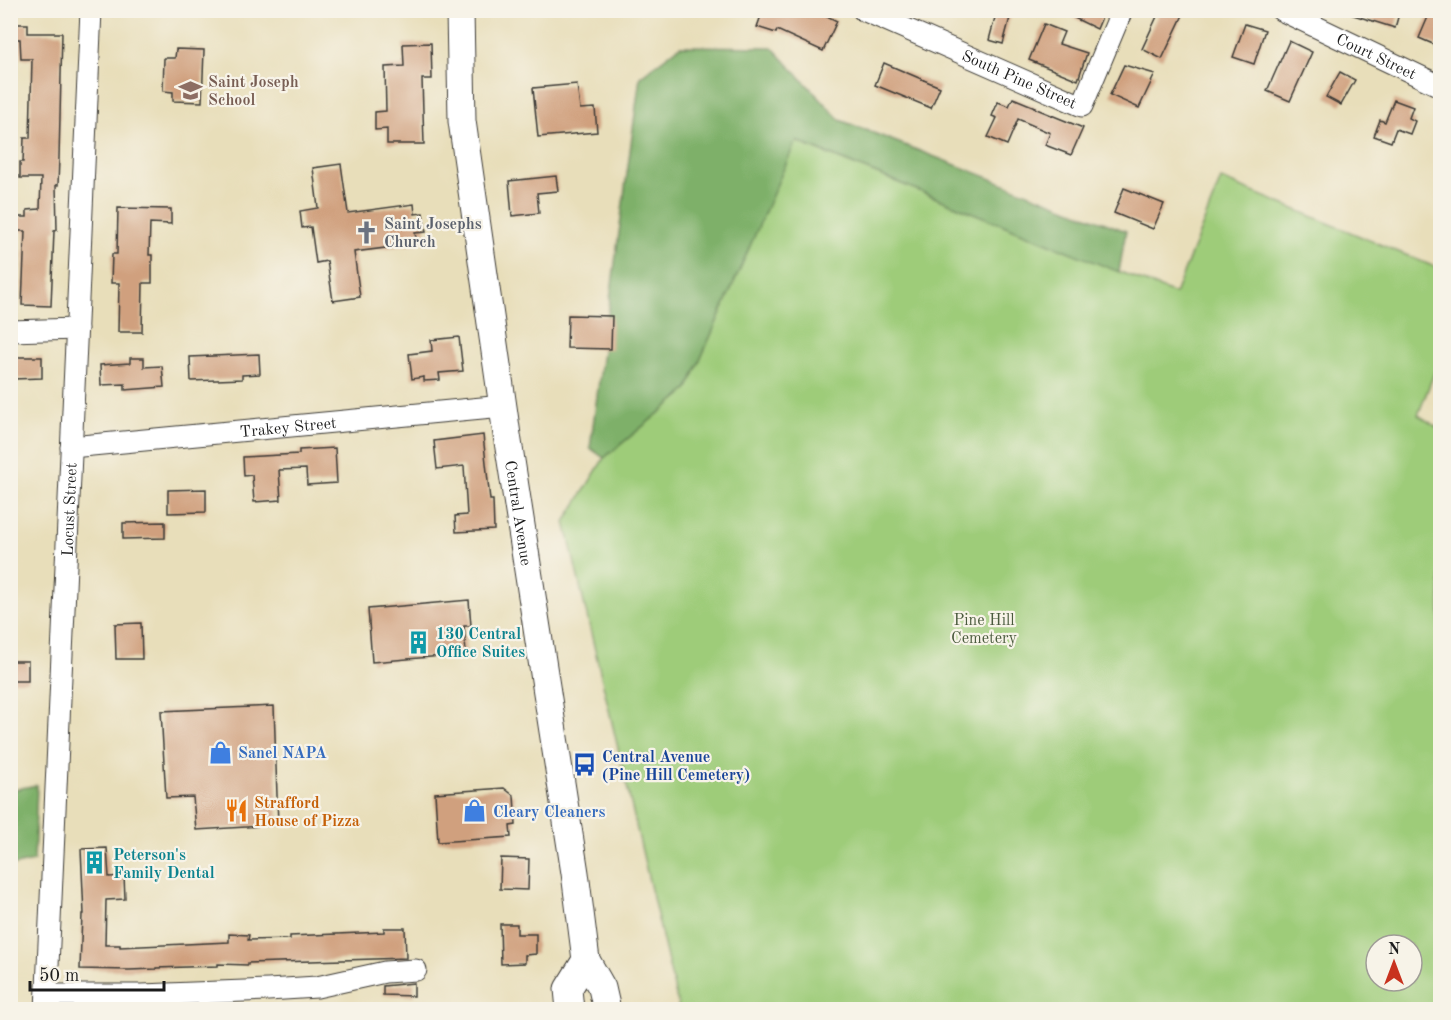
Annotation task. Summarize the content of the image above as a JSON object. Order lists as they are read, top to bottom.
{
  "streets": {
    "main road": ["Central Avenue"],
    "street": [
      "Court Street",
      "South Pine Street",
      "Trakey Street",
      "Locust Street"
    ]
  },
  "crossings": [
    ["Trakey Street", "Locust Street"],
    ["Trakey Street", "Central Avenue"]
  ],
  "parks": ["Pine Hill Cemetery"],
  "places": {
    "school or university": ["Saint Joseph School"],
    "church": ["Saint Josephs Church"],
    "building": ["130 Central Office Suites", "Peterson's Family Dental"],
    "shop": ["Sanel NAPA", "Cleary Cleaners"],
    "bus stop": ["Central Avenue (Pine Hill Cemetery)"],
    "restaurant": ["Strafford House of Pizza"]
  },
  "scale_bar": "50 m",
  "north": "top"
}
